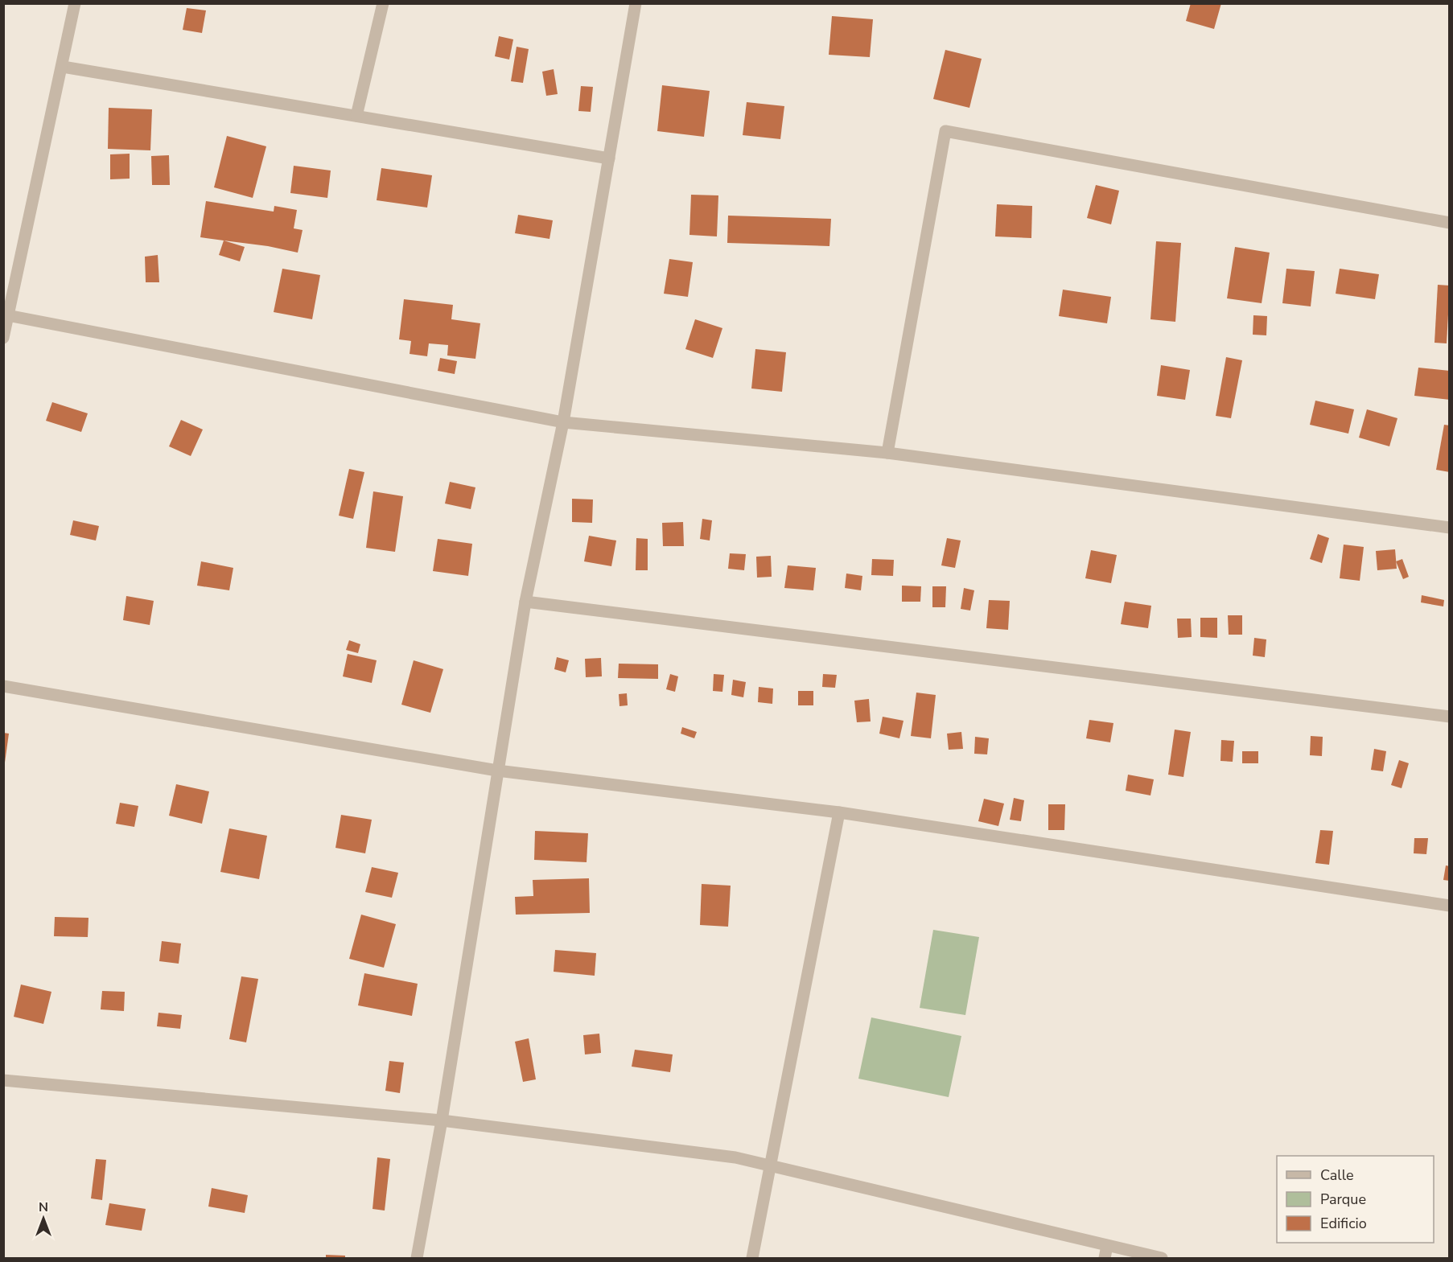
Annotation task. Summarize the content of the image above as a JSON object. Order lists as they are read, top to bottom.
{
  "legend": ["Calle", "Parque", "Edificio"],
  "north": "top"
}
